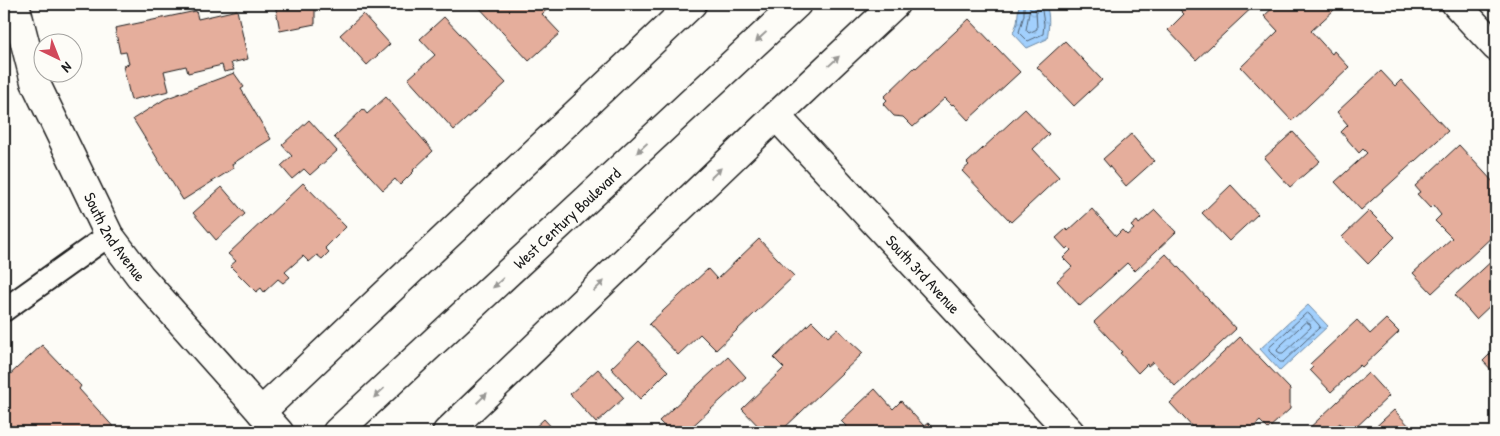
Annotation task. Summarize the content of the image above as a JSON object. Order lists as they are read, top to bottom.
{
  "streets": {
    "street": ["West Century Boulevard", "South 2nd Avenue", "South 3rd Avenue"]
  },
  "north": "bottom right"
}
